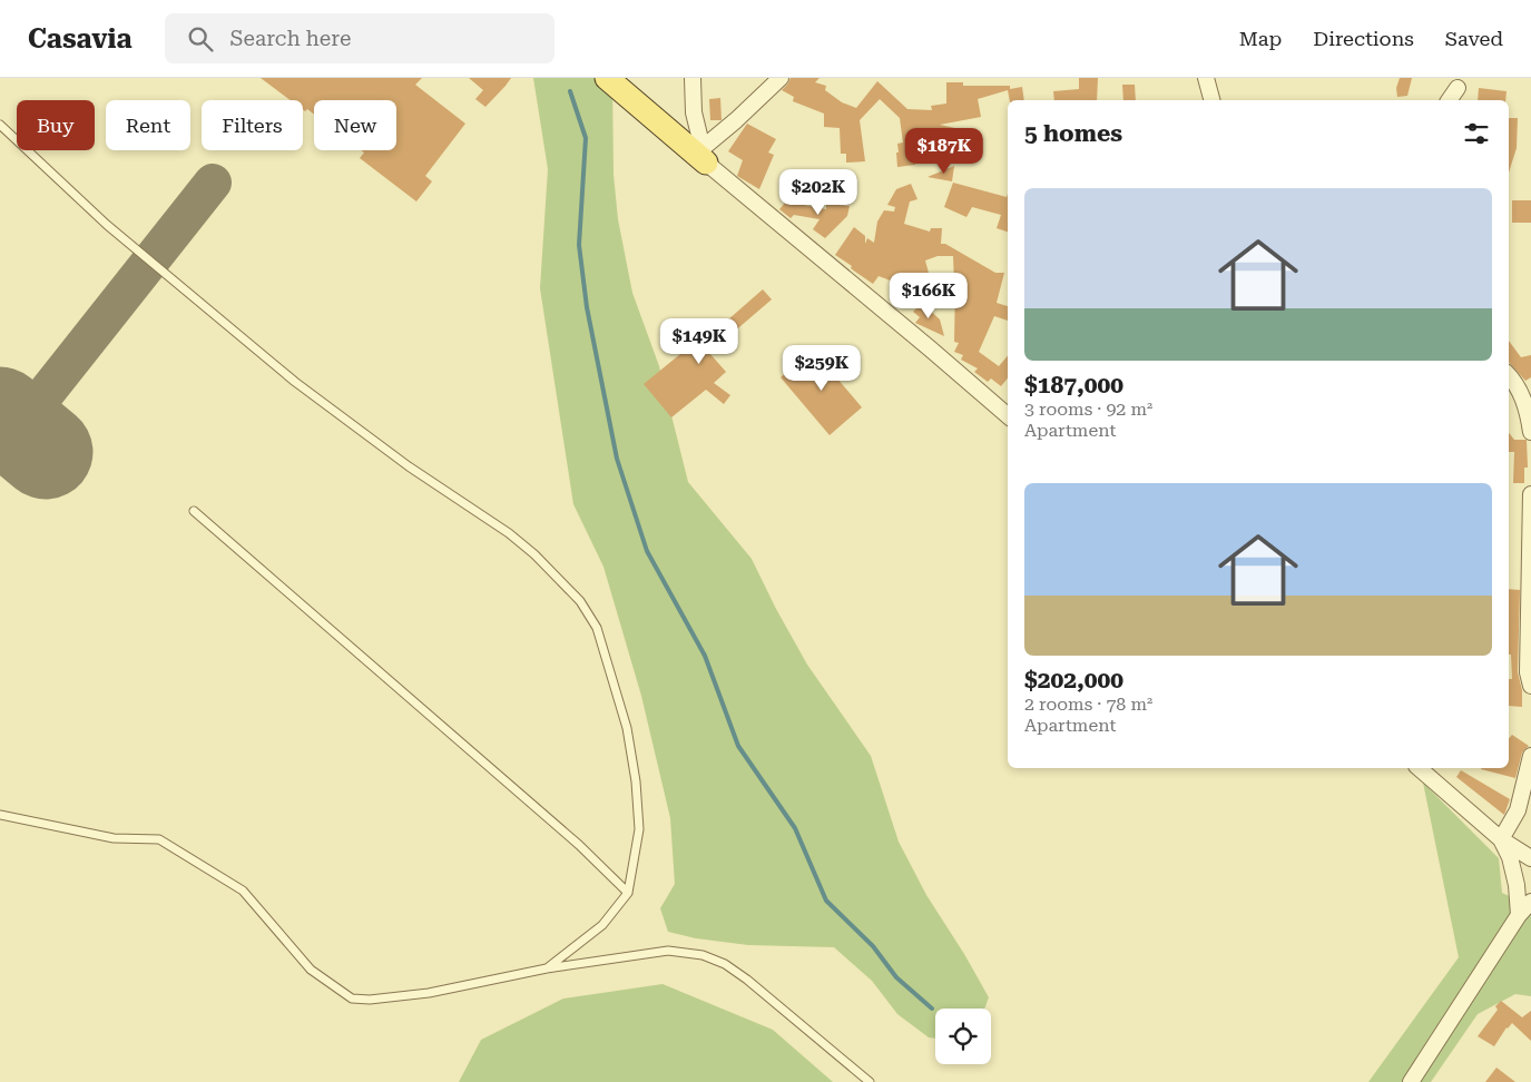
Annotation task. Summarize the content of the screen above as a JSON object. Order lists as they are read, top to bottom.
{
  "page": {
    "header": "Casavia",
    "search": "Search here",
    "nav": ["Map", "Directions", "Saved"],
    "chip": [
      "Buy",
      "Rent",
      "Filters",
      "New"
    ],
    "heading": "5 homes",
    "price": [
      "$187K",
      "$202K",
      "$166K",
      "$149K",
      "$259K"
    ],
    "list": [
      {
        "name": "$187,000",
        "note": "3 rooms · 92 m² · Apartment"
      },
      {
        "name": "$202,000",
        "note": "2 rooms · 78 m² · Apartment"
      }
    ]
  }
}
